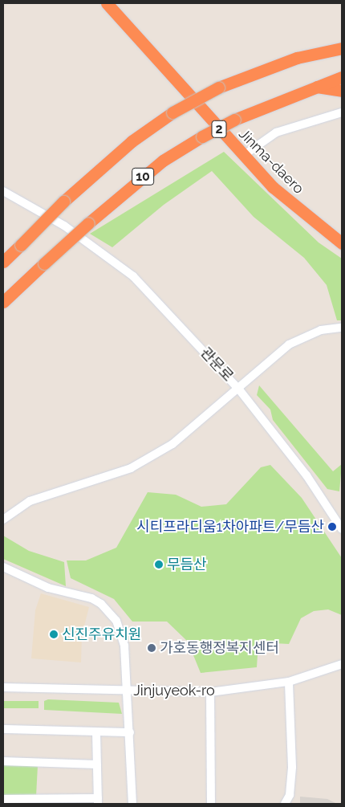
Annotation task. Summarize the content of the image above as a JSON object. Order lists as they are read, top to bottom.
{
  "streets": {
    "highway": ["2", "Jinma-daero", "10"],
    "street": ["관문로", "Jinjuyeok-ro"]
  },
  "places": [
    "시티프라디움1차아파트/무듬산",
    "무듬산",
    "신진주유치원",
    "가호동행정복지센터"
  ]
}
